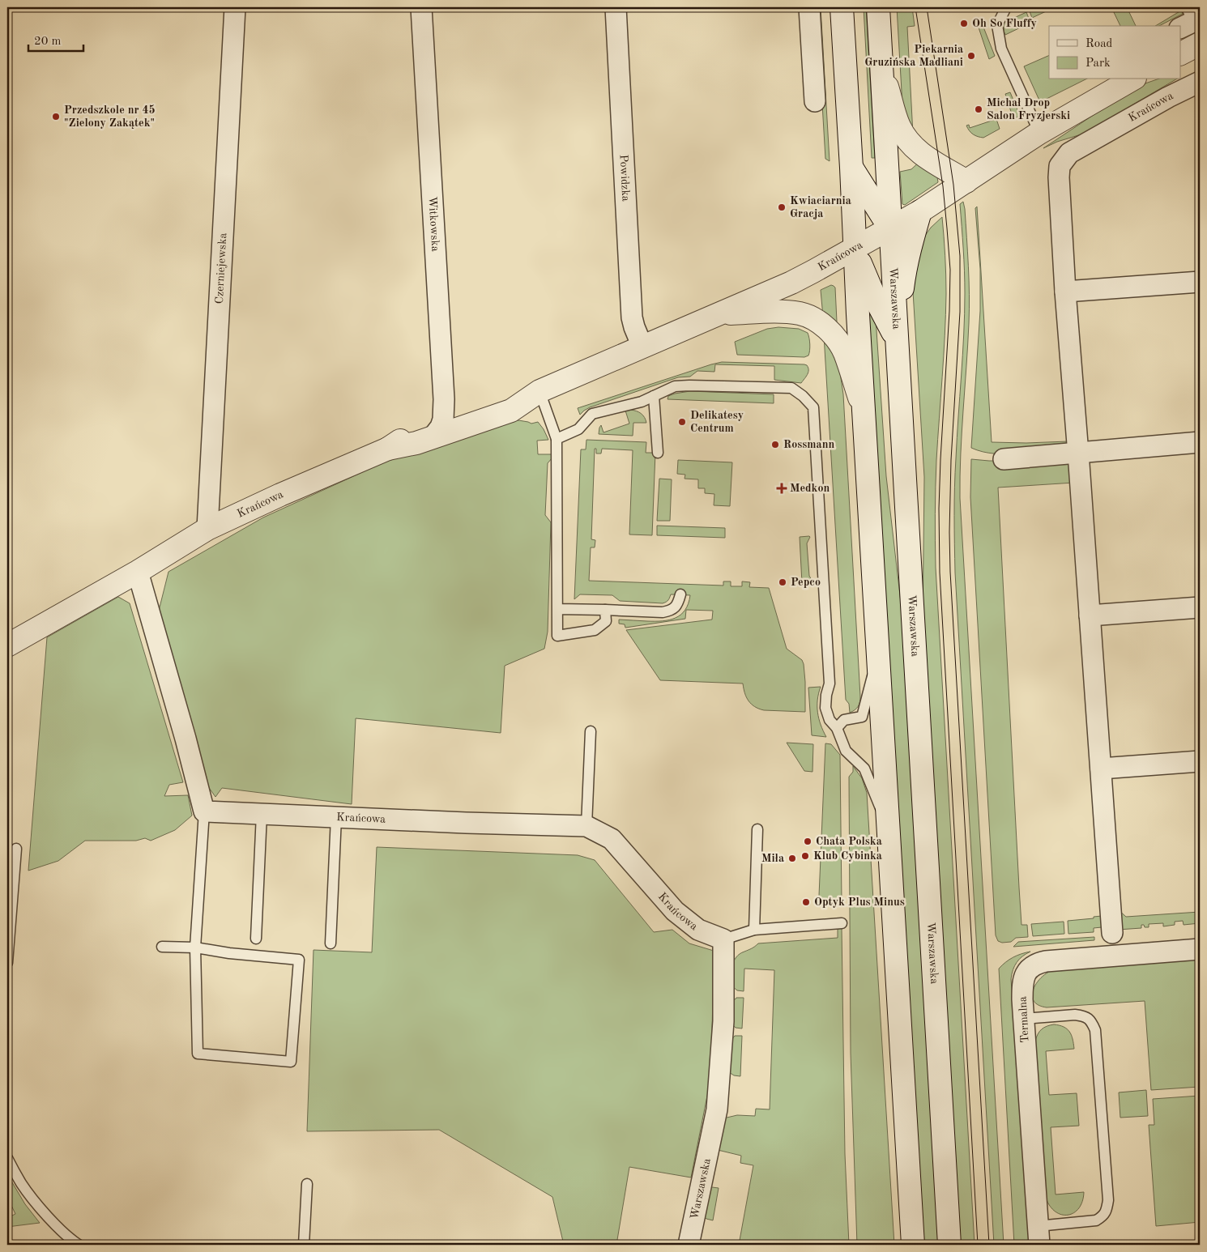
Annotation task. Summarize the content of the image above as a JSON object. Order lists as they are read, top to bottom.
{
  "streets": {
    "main road": ["Krańcowa", "Warszawska"],
    "street": [
      "Powidzka",
      "Witkowska",
      "Czerniejewska",
      "Termalna"
    ]
  },
  "crossings": [
    ["Krańcowa", "Powidzka"],
    ["Krańcowa", "Witkowska"],
    ["Krańcowa", "Czerniejewska"],
    ["Krańcowa", "Warszawska"],
    ["Krańcowa", "Termalna"]
  ],
  "places": {
    "other": [
      "Oh So Fluffy",
      "Piekarnia Gruzińska Madliani",
      "Michał Drop Salon Fryzjerski",
      "Przedszkole nr 45 \"Zielony Zakątek\"",
      "Kwiaciarnia Gracja",
      "Delikatesy Centrum",
      "Rossmann",
      "Pepco",
      "Chata Polska",
      "Klub Cybinka",
      "Miła",
      "Optyk Plus Minus"
    ],
    "health": ["Medkon"]
  },
  "legend": ["Road", "Park"],
  "scale_bar": "20 m"
}
